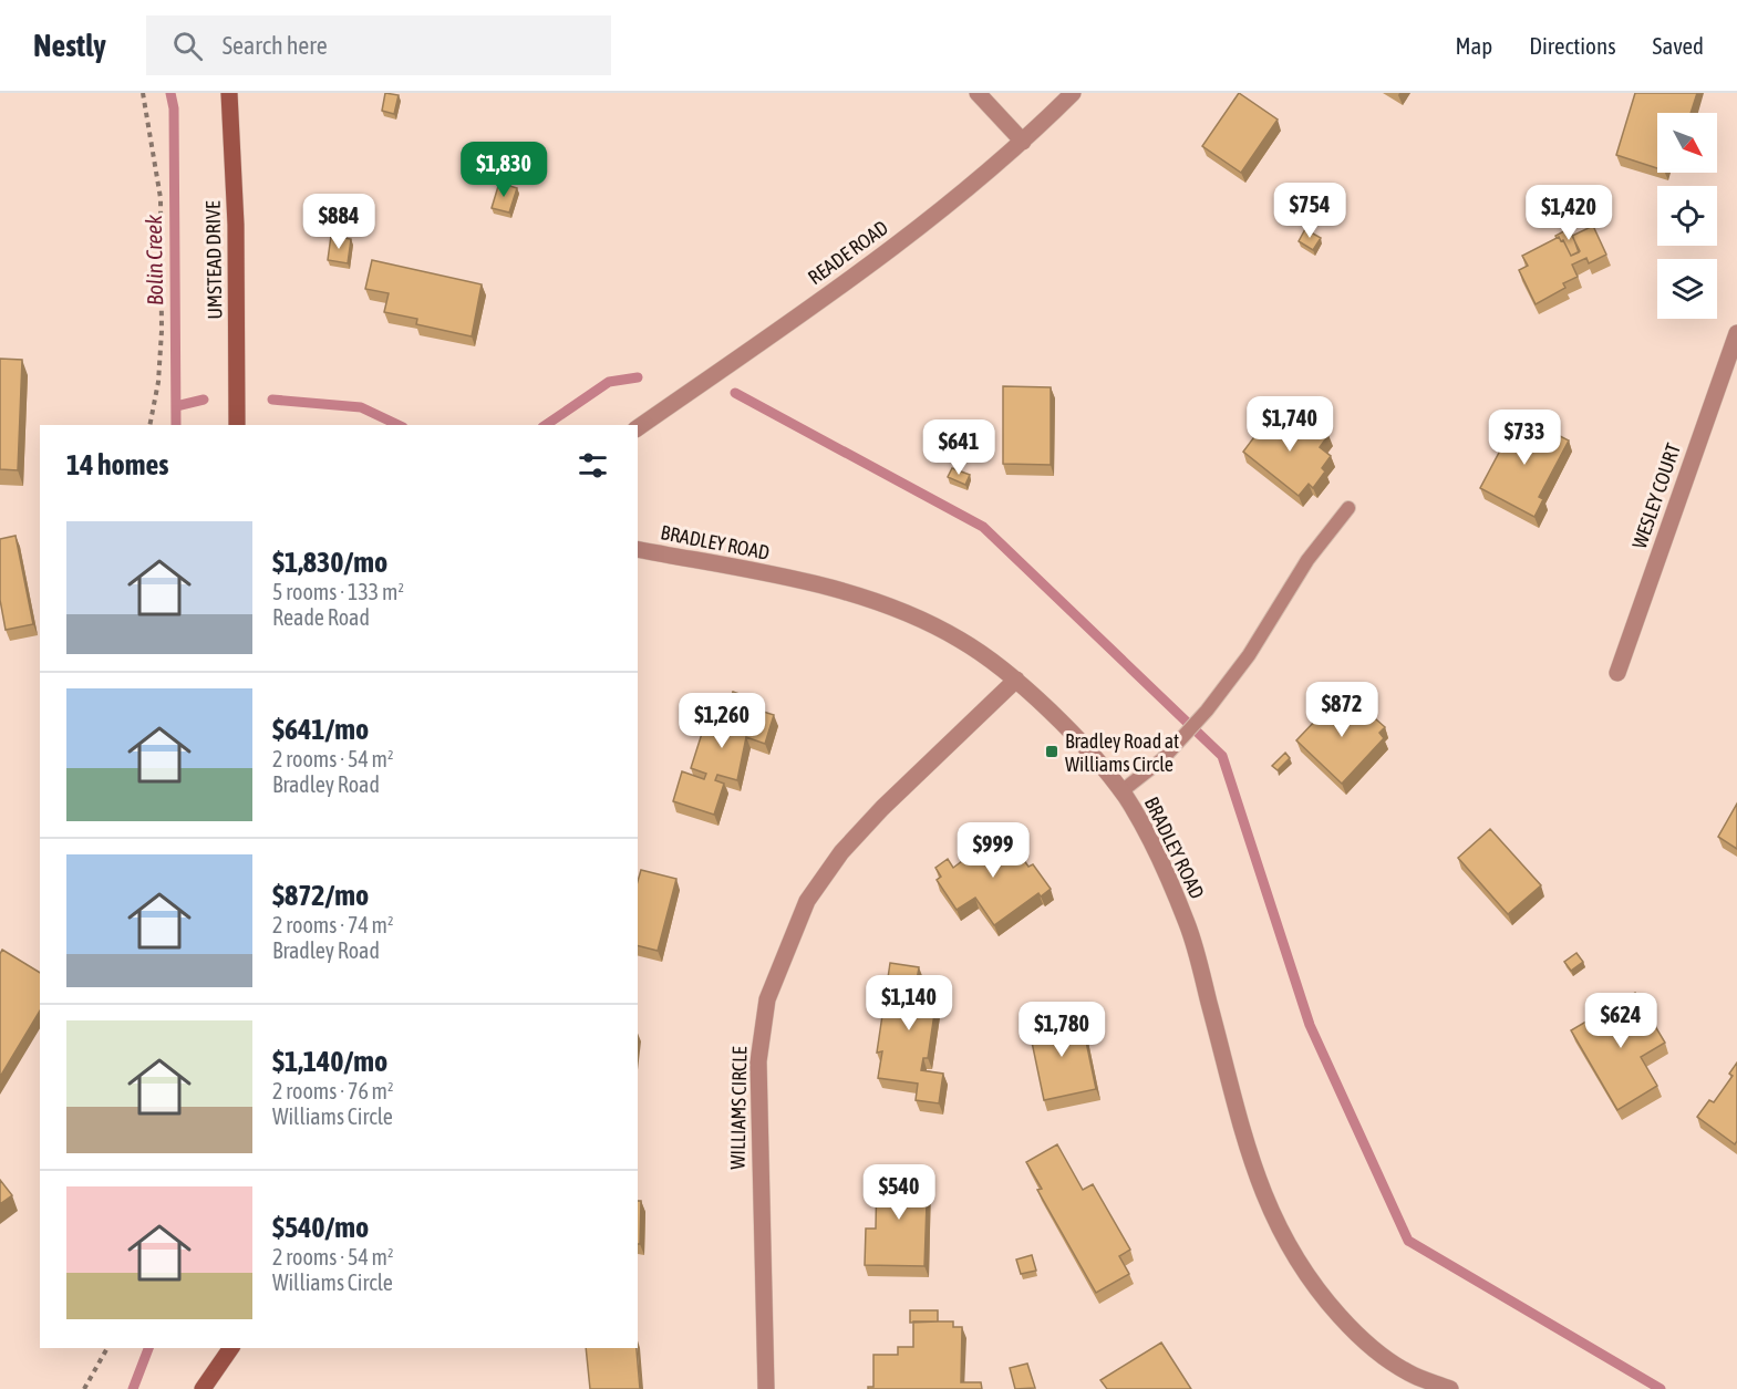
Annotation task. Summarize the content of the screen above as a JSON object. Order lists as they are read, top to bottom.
{
  "streets": {
    "street": [
      "READE ROAD",
      "UMSTEAD DRIVE",
      "WESLEY COURT",
      "BRADLEY ROAD",
      "WILLIAMS CIRCLE"
    ]
  },
  "crossings": [
    ["BRADLEY ROAD", "WILLIAMS CIRCLE"]
  ],
  "water": ["Bolin Creek"],
  "places": {
    "transit": ["Bradley Road at Williams Circle"]
  },
  "north": "bottom right",
  "page": {
    "header": "Nestly",
    "search": "Search here",
    "nav": ["Map", "Directions", "Saved"],
    "price": [
      "$1,830",
      "$754",
      "$1,420",
      "$884",
      "$1,740",
      "$733",
      "$641",
      "$872",
      "$1,260",
      "$999",
      "$1,140",
      "$624",
      "$1,780",
      "$540"
    ],
    "heading": "14 homes",
    "list": [
      {
        "name": "$1,830/mo",
        "note": "5 rooms · 133 m² · Reade Road"
      },
      {
        "name": "$641/mo",
        "note": "2 rooms · 54 m² · Bradley Road"
      },
      {
        "name": "$872/mo",
        "note": "2 rooms · 74 m² · Bradley Road"
      },
      {
        "name": "$1,140/mo",
        "note": "2 rooms · 76 m² · Williams Circle"
      },
      {
        "name": "$540/mo",
        "note": "2 rooms · 54 m² · Williams Circle"
      }
    ]
  }
}
